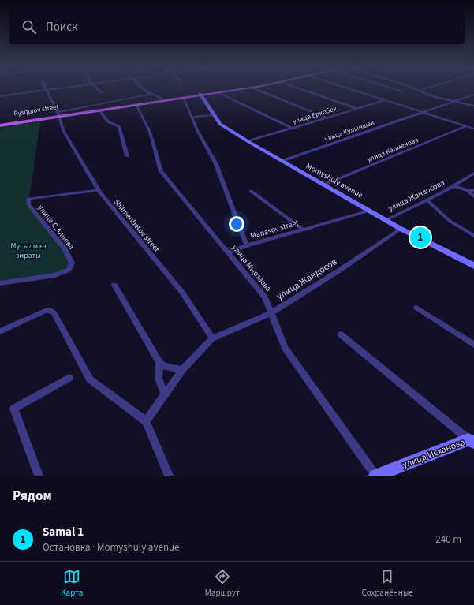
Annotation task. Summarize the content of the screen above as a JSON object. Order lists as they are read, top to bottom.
{
  "streets": {
    "main road": ["Rysqulov street", "Momyshuly avenue", "улица Исханова"],
    "street": [
      "улица Еркобек",
      "улица Кулыншак",
      "улица Калменова",
      "улица Жандосова",
      "Shilmenbetov street",
      "улица С.Алиева",
      "Manasov street",
      "улица Мырзаева",
      "улица Жандосов"
    ]
  },
  "crossings": [
    ["Rysqulov street", "Momyshuly avenue"],
    ["Rysqulov street", "Shilmenbetov street"],
    ["Rysqulov street", "Manasov street"],
    ["Rysqulov street", "улица Мырзаева"],
    ["улица Еркобек", "Momyshuly avenue"],
    ["улица Кулыншак", "Momyshuly avenue"],
    ["улица Калменова", "Momyshuly avenue"],
    ["Momyshuly avenue", "улица Жандосова"],
    ["Momyshuly avenue", "Manasov street"],
    ["Momyshuly avenue", "улица Жандосов"],
    ["Shilmenbetov street", "улица С.Алиева"],
    ["Shilmenbetov street", "улица Жандосов"],
    ["улица Мырзаева", "улица Жандосов"],
    ["улица Мырзаева", "улица Исханова"]
  ],
  "parks": ["Мұсылман зираты"],
  "page": {
    "search": "Поиск",
    "pins": "1",
    "heading": "Рядом",
    "list": [
      {
        "mark": "1",
        "name": "Samal 1",
        "note": "Остановка · Momyshuly avenue",
        "value": "240 m"
      }
    ],
    "nav": ["Карта", "Маршрут", "Сохранённые"]
  }
}
